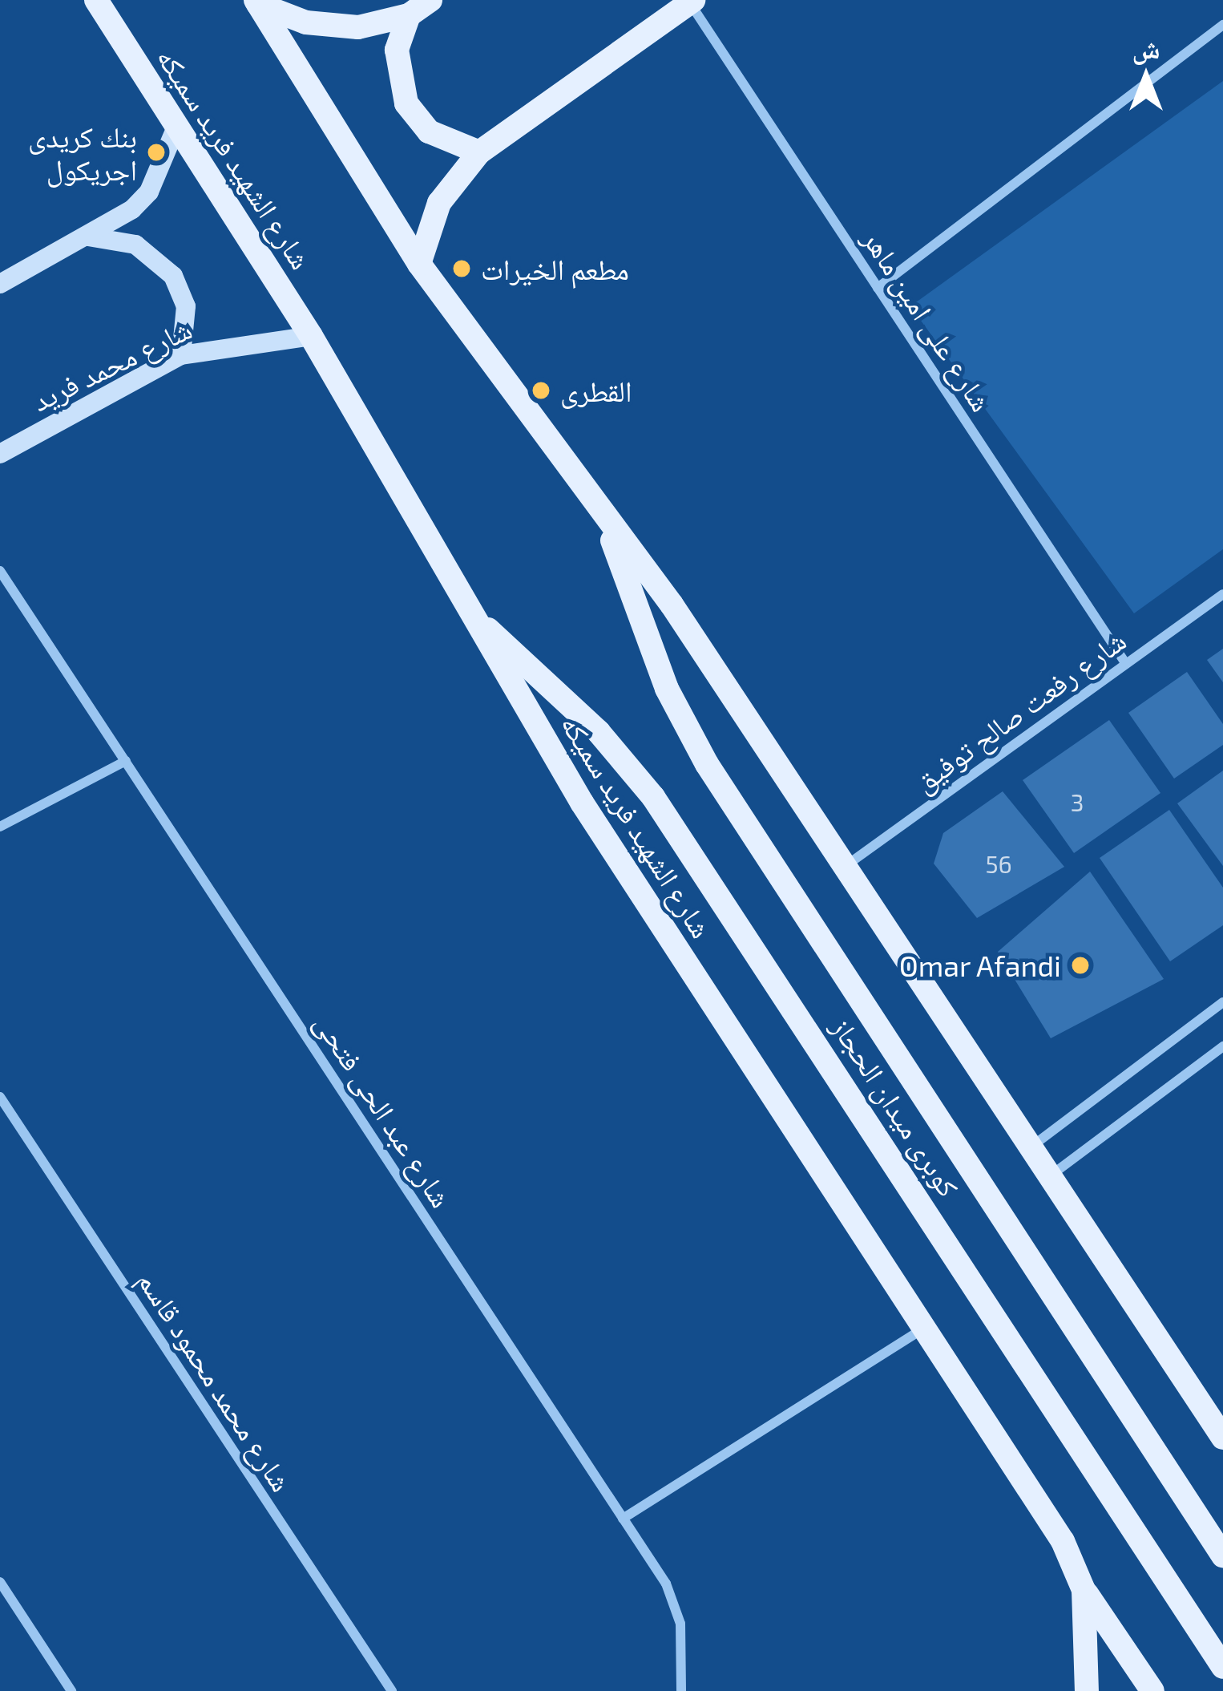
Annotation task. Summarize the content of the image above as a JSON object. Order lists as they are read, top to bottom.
{
  "streets": {
    "main road": ["شارع الشهيد فريد سميكه", "شارع محمد فريد", "كوبرى ميدان الحجاز"],
    "street": [
      "شارع على امين ماهر",
      "شارع رفعت صالح توفيق",
      "شارع عبد الحى فتحى",
      "شارع محمد محمود قاسم"
    ]
  },
  "crossings": [
    ["شارع الشهيد فريد سميكه", "شارع محمد فريد"],
    ["شارع الشهيد فريد سميكه", "كوبرى ميدان الحجاز"],
    ["شارع على امين ماهر", "شارع رفعت صالح توفيق"]
  ],
  "places": [
    "بنك كريدى اجريكول",
    "مطعم الخيرات",
    "القطرى",
    "Omar Afandi"
  ],
  "house_numbers": ["3", "56"],
  "north": "top"
}
